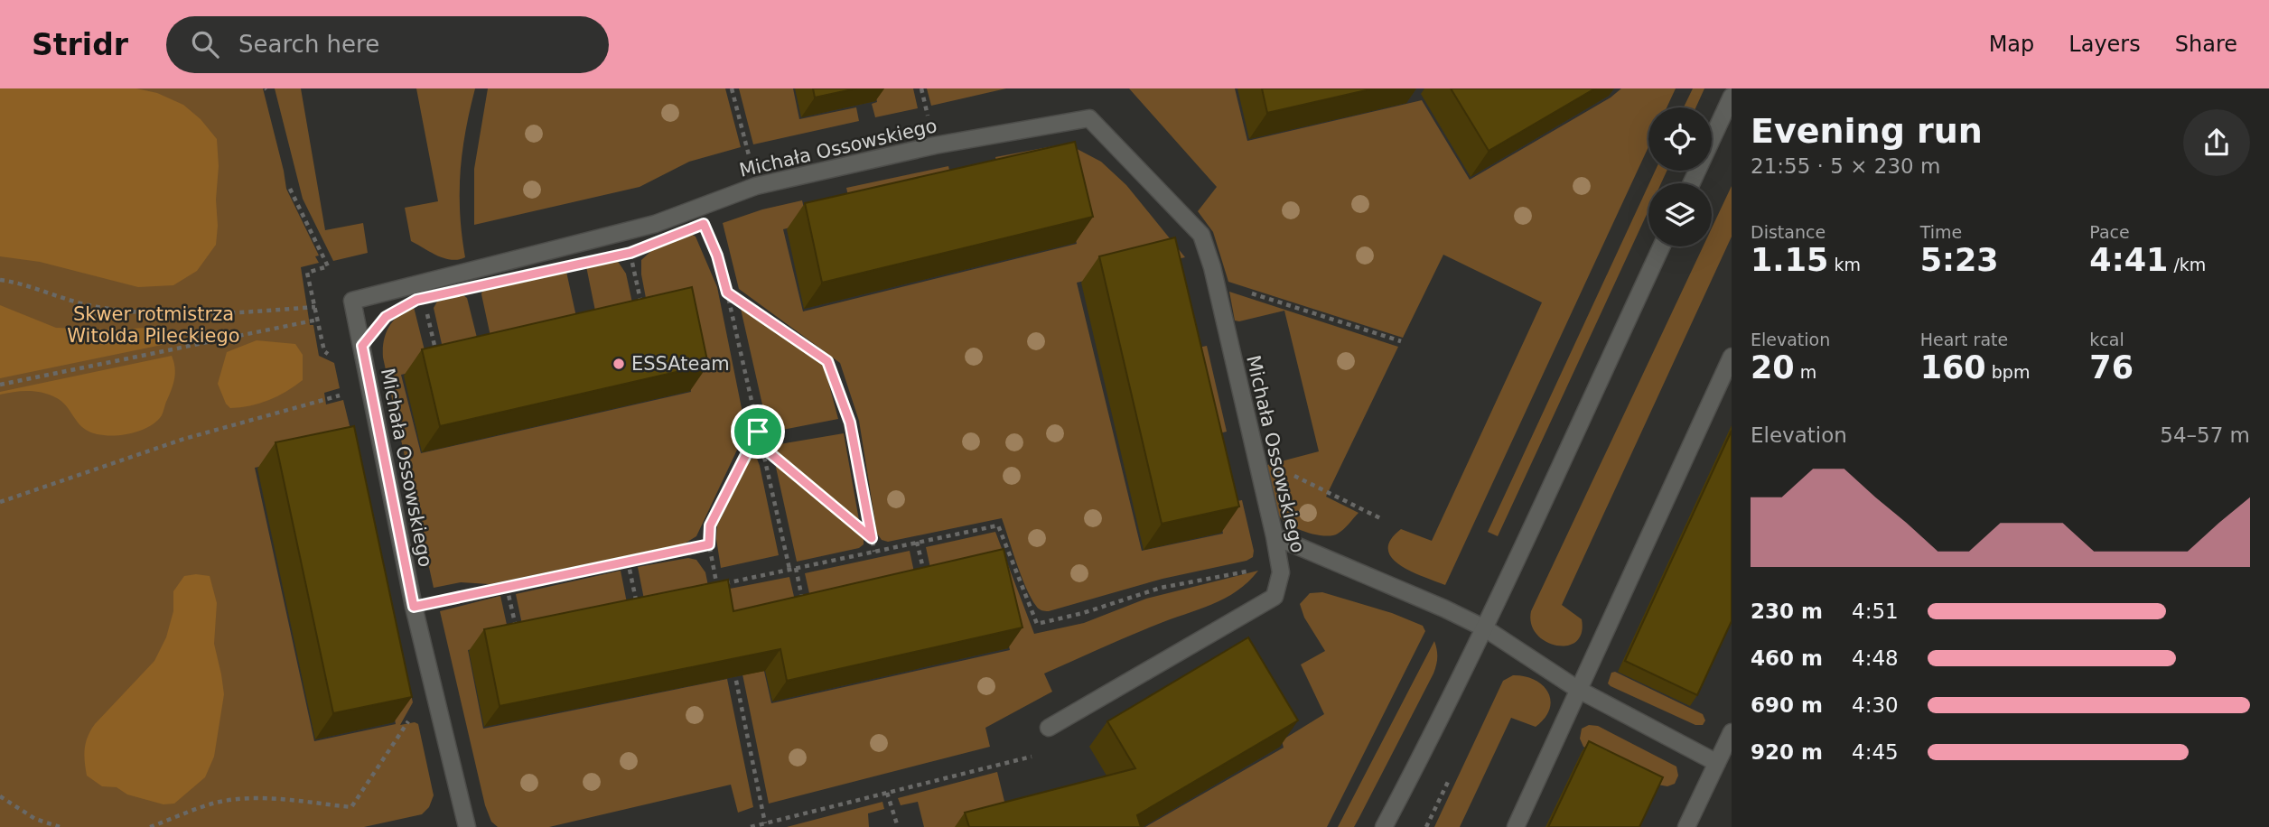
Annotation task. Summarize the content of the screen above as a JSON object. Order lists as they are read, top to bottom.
{
  "streets": {
    "street": ["Michała Ossowskiego"]
  },
  "parks": ["Skwer rotmistrza Witolda Pileckiego"],
  "places": ["ESSAteam"],
  "page": {
    "header": "Stridr",
    "search": "Search here",
    "nav": ["Map", "Layers", "Share"],
    "heading": ["Evening run", "21:55 · 5 × 230 m"],
    "stats": [
      ["Distance", "1.15 km"],
      ["Time", "5:23"],
      ["Pace", "4:41 /km"],
      ["Elevation", "20 m"],
      ["Heart rate", "160 bpm"],
      ["kcal", "76"]
    ],
    "chart": ["Elevation", "54–57 m"],
    "list": [
      {
        "name": "230 m",
        "note": "4:51"
      },
      {
        "name": "460 m",
        "note": "4:48"
      },
      {
        "name": "690 m",
        "note": "4:30"
      },
      {
        "name": "920 m",
        "note": "4:45"
      }
    ]
  }
}
